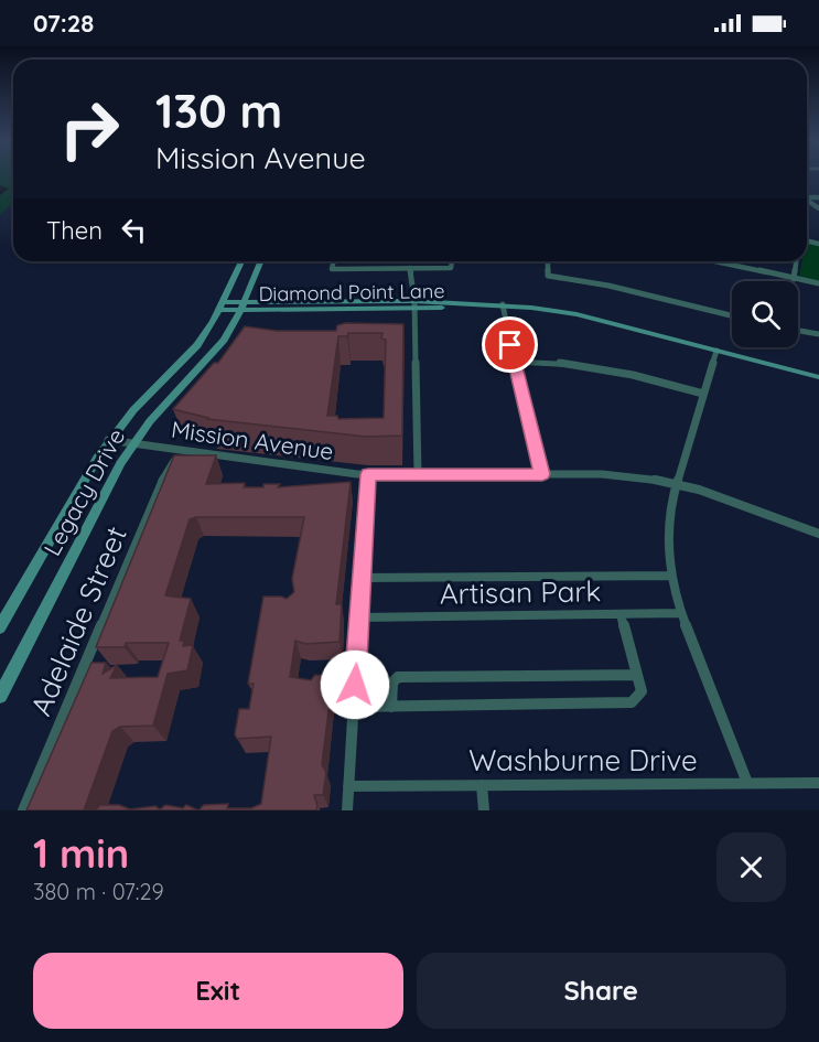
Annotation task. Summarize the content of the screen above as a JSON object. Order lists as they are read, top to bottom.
{
  "streets": {
    "main road": ["Diamond Point Lane", "Legacy Drive"],
    "street": [
      "Mission Avenue",
      "Artisan Park",
      "Adelaide Street",
      "Washburne Drive"
    ]
  },
  "crossings": [
    ["Diamond Point Lane", "Legacy Drive"],
    ["Mission Avenue", "Legacy Drive"],
    ["Mission Avenue", "Adelaide Street"]
  ],
  "page": {
    "status": "07:28",
    "turn": ["130 m", "Mission Avenue"],
    "then": "Then",
    "heading": ["1 min", "380 m · 07:29"],
    "buttons": ["Exit", "Share"]
  }
}
